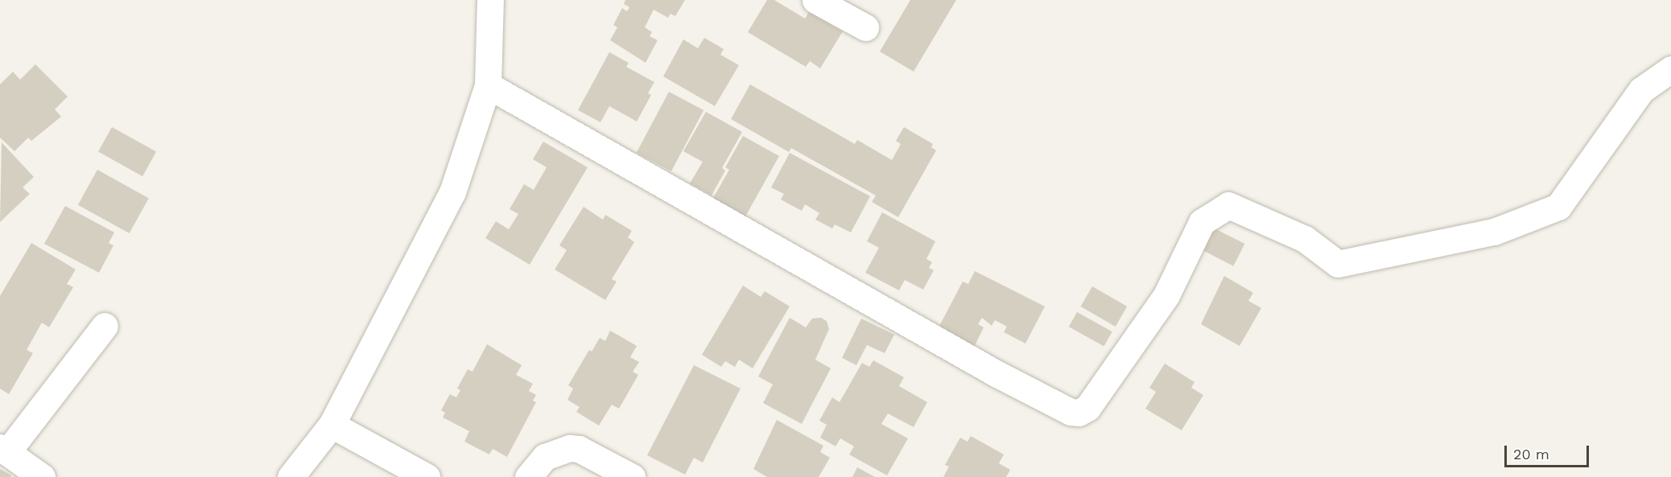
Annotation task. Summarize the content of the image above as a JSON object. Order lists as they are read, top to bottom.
{
  "scale_bar": "20 m"
}
